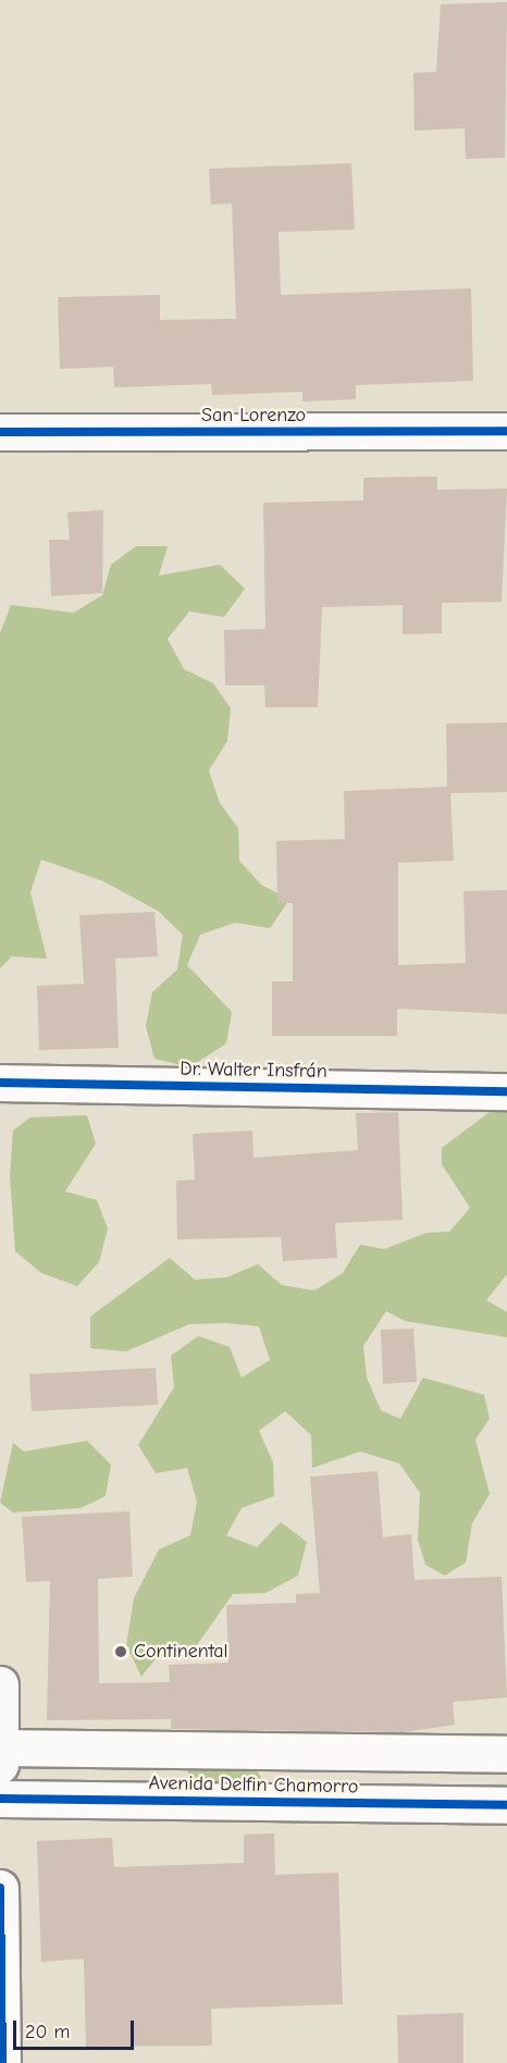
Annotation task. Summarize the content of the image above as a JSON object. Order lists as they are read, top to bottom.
{
  "streets": {
    "street": ["San Lorenzo", "Dr. Walter Insfrán", "Avenida Delfin Chamorro"]
  },
  "places": ["Continental"],
  "scale_bar": "20 m"
}
